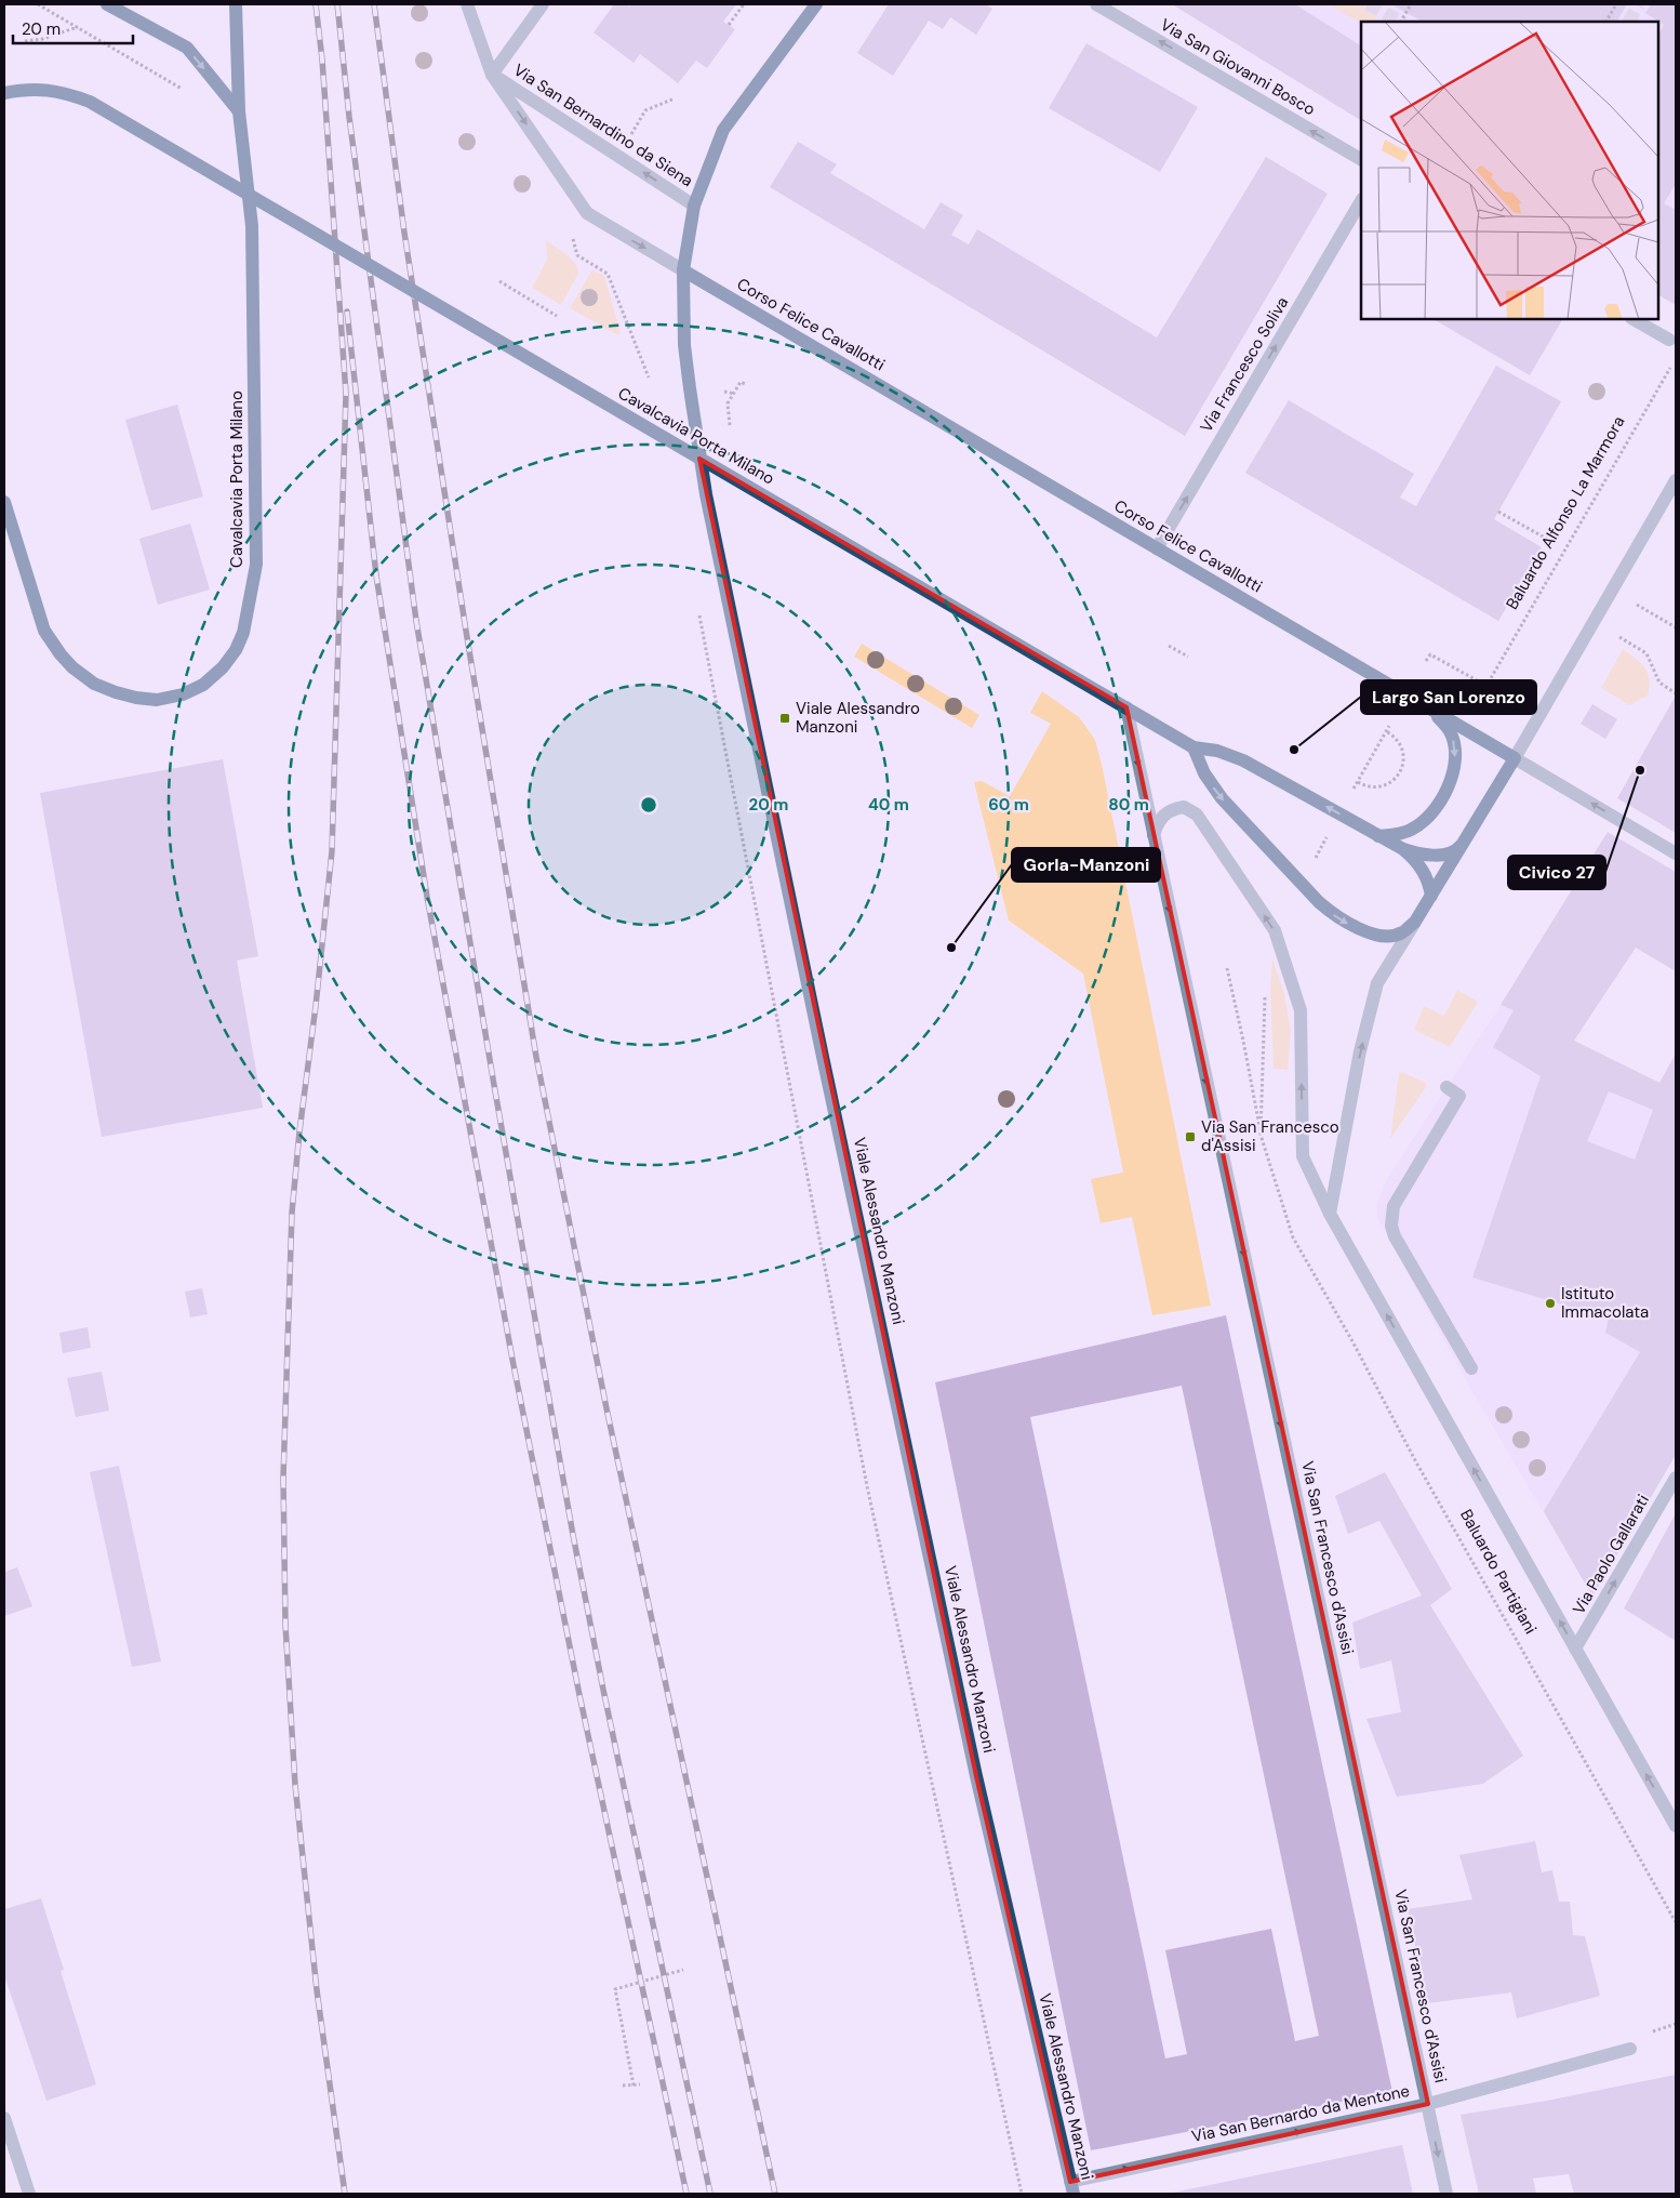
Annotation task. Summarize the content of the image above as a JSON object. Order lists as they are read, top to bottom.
{
  "streets": {
    "main road": ["Corso Felice Cavallotti", "Cavalcavia Porta Milano", "Viale Alessandro Manzoni"],
    "street": [
      "Via San Giovanni Bosco",
      "Via San Bernardino da Siena",
      "Via Francesco Soliva",
      "Via Paolo Gallarati",
      "Via San Francesco d'Assisi",
      "Baluardo Partigiani",
      "Via San Bernardo da Mentone"
    ],
    "path": ["Baluardo Alfonso La Marmora"]
  },
  "crossings": [
    ["Via San Bernardino da Siena", "Corso Felice Cavallotti"],
    ["Via San Bernardino da Siena", "Viale Alessandro Manzoni"],
    ["Corso Felice Cavallotti", "Via Francesco Soliva"],
    ["Corso Felice Cavallotti", "Viale Alessandro Manzoni"],
    ["Cavalcavia Porta Milano", "Via San Francesco d'Assisi"],
    ["Viale Alessandro Manzoni", "Via San Bernardo da Mentone"],
    ["Via Paolo Gallarati", "Baluardo Partigiani"],
    ["Via San Francesco d'Assisi", "Baluardo Partigiani"],
    ["Via San Francesco d'Assisi", "Via San Bernardo da Mentone"]
  ],
  "one_way": [
    "Via San Giovanni Bosco",
    "Via Francesco Soliva",
    "Via Paolo Gallarati",
    "Via San Francesco d'Assisi",
    "Baluardo Partigiani",
    "Via San Bernardo da Mentone"
  ],
  "places": {
    "transit": ["Viale Alessandro Manzoni", "Via San Francesco d'Assisi"],
    "other": [
      "Largo San Lorenzo",
      "Civico 27",
      "Gorla-Manzoni",
      "Istituto Immacolata"
    ]
  },
  "scale_bar": "20 m",
  "rings": [
    "20 m",
    "40 m",
    "60 m",
    "80 m"
  ]
}
